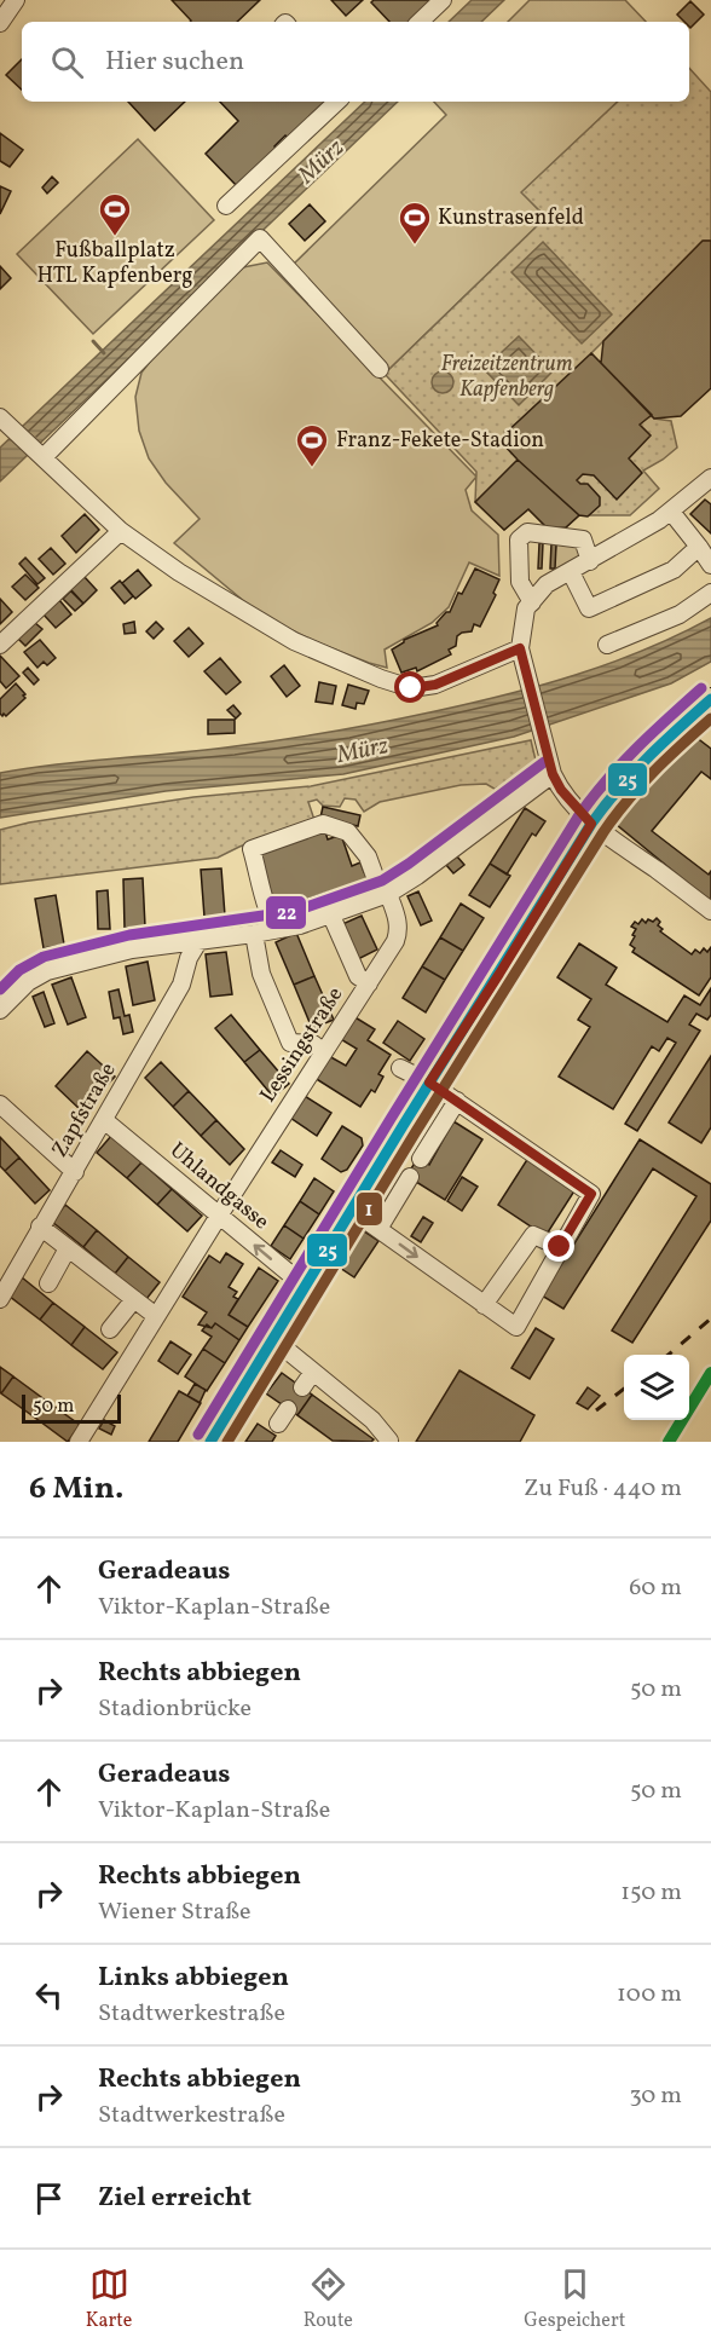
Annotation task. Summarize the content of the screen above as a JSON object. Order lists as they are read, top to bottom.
{
  "streets": {
    "street": ["Lessingstraße", "Zapfstraße", "Uhlandgasse"]
  },
  "crossings": [
    ["Lessingstraße", "Uhlandgasse"],
    ["Zapfstraße", "Uhlandgasse"]
  ],
  "one_way": ["Uhlandgasse"],
  "water": ["Mürz"],
  "parks": ["Freizeitzentrum Kapfenberg"],
  "places": {
    "sports": ["Fußballplatz HTL Kapfenberg", "Kunstrasenfeld", "Franz-Fekete-Stadion"]
  },
  "lines": ["transit line 22", "transit line 25", "transit line 1"],
  "scale_bar": "50 m",
  "page": {
    "search": "Hier suchen",
    "scale": "50 m",
    "heading": ["6 Min.", "Zu Fuß · 440 m"],
    "list": [
      ["Geradeaus", "Viktor-Kaplan-Straße", "60 m"],
      ["Rechts abbiegen", "Stadionbrücke", "50 m"],
      ["Geradeaus", "Viktor-Kaplan-Straße", "50 m"],
      ["Rechts abbiegen", "Wiener Straße", "150 m"],
      ["Links abbiegen", "Stadtwerkestraße", "100 m"],
      ["Rechts abbiegen", "Stadtwerkestraße", "30 m"],
      "Ziel erreicht"
    ],
    "nav": ["Karte", "Route", "Gespeichert"]
  }
}
